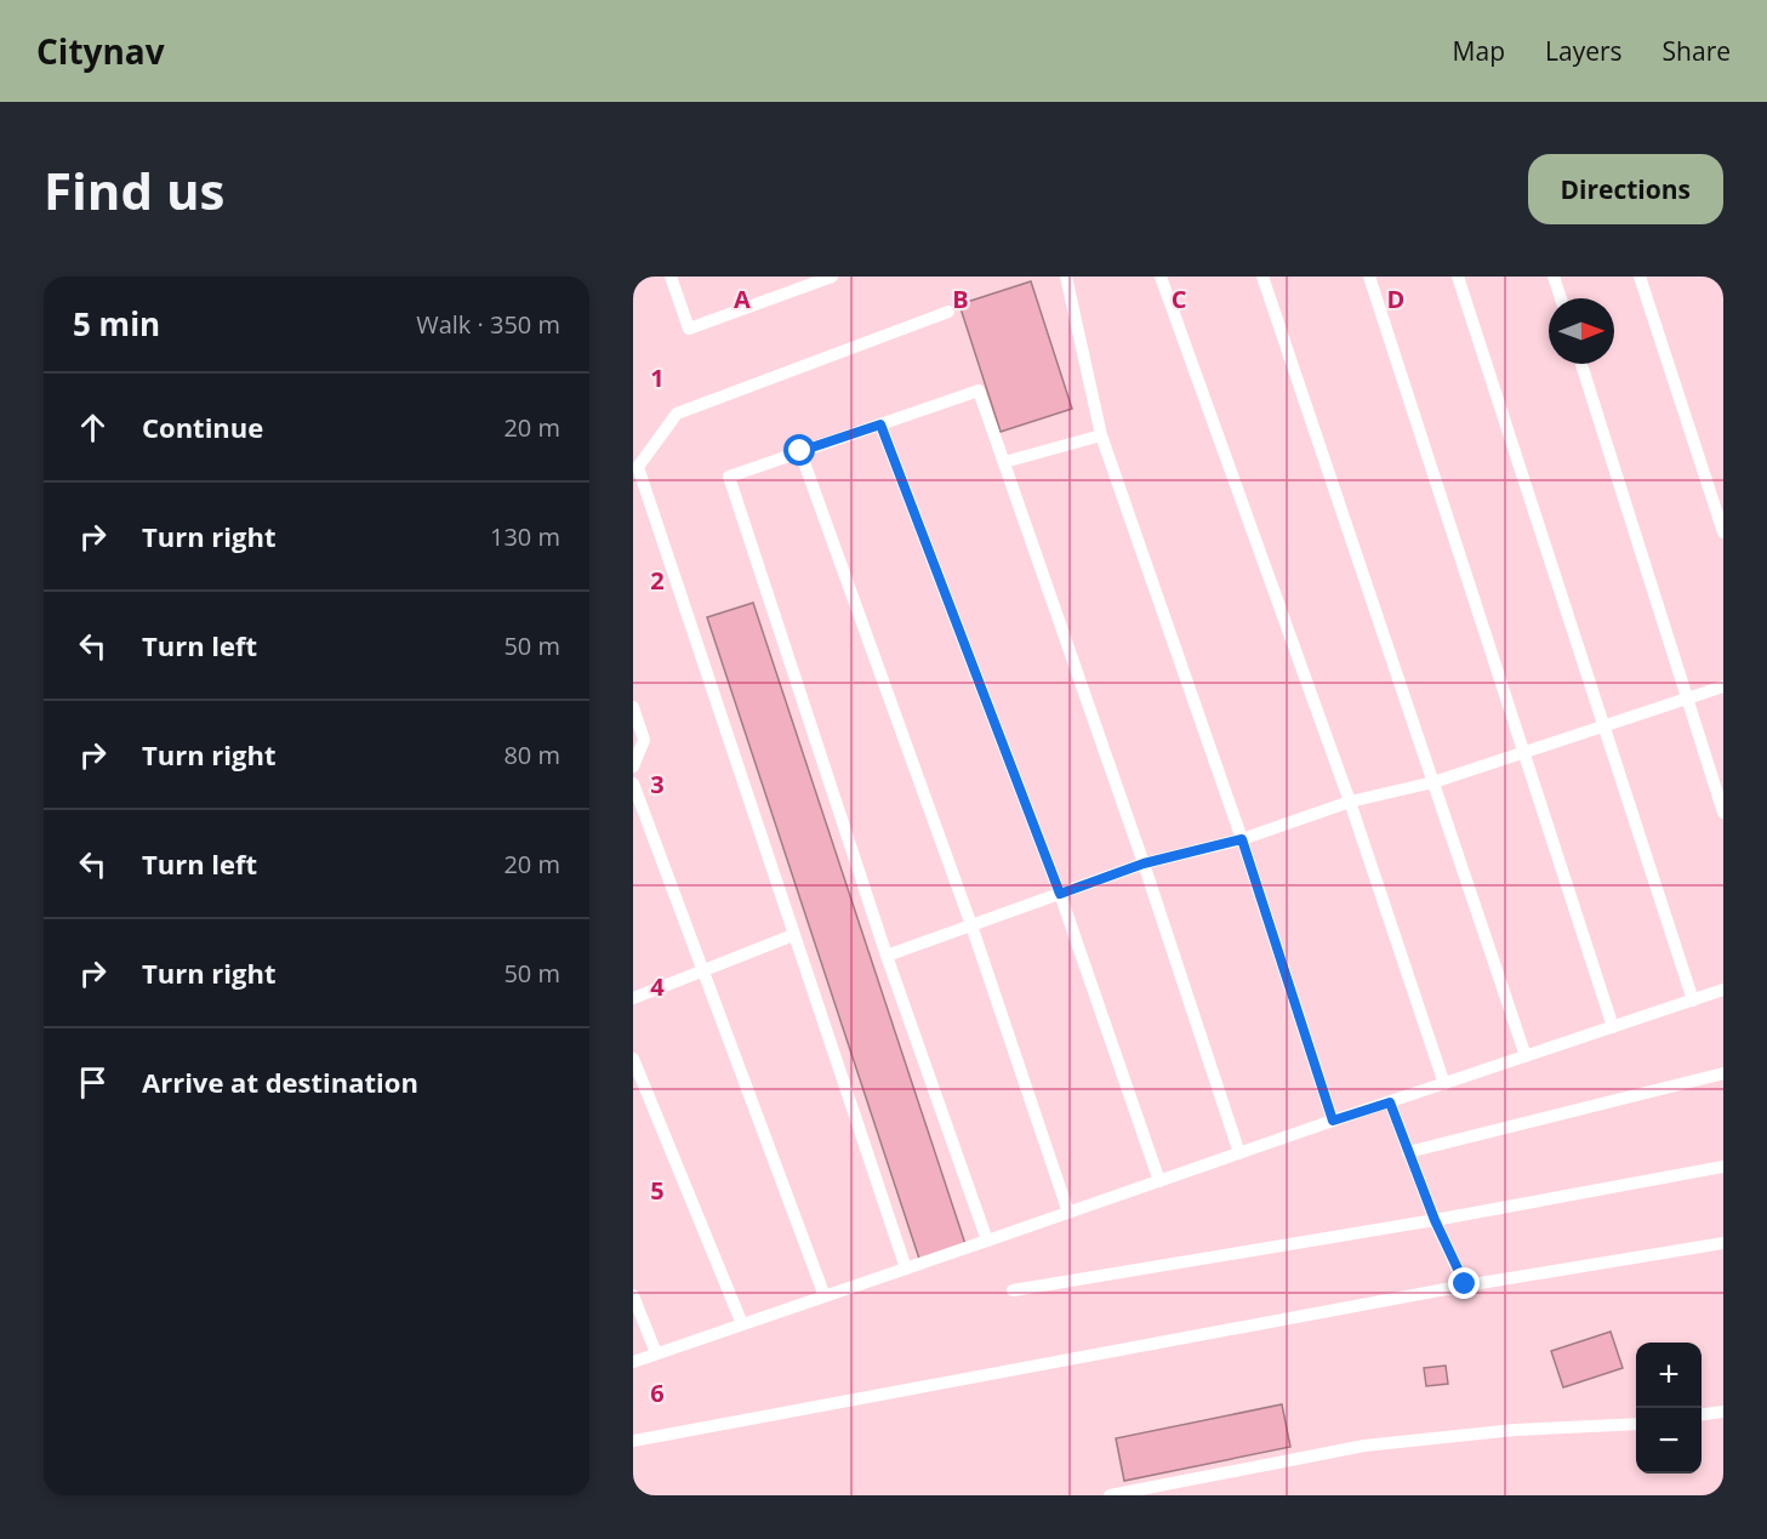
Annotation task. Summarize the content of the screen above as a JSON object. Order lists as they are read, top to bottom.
{
  "north": "right",
  "page": {
    "header": "Citynav",
    "nav": ["Map", "Layers", "Share"],
    "buttons": "Directions",
    "title": "Find us",
    "heading": ["5 min", "Walk · 350 m"],
    "list": [
      ["Continue", "20 m"],
      ["Turn right", "130 m"],
      ["Turn left", "50 m"],
      ["Turn right", "80 m"],
      ["Turn left", "20 m"],
      ["Turn right", "50 m"],
      "Arrive at destination"
    ],
    "map_buttons": ["+", "−"]
  },
  "grid": {
    "columns": [
      "A",
      "B",
      "C",
      "D"
    ],
    "rows": [
      "1",
      "2",
      "3",
      "4",
      "5",
      "6"
    ]
  }
}
